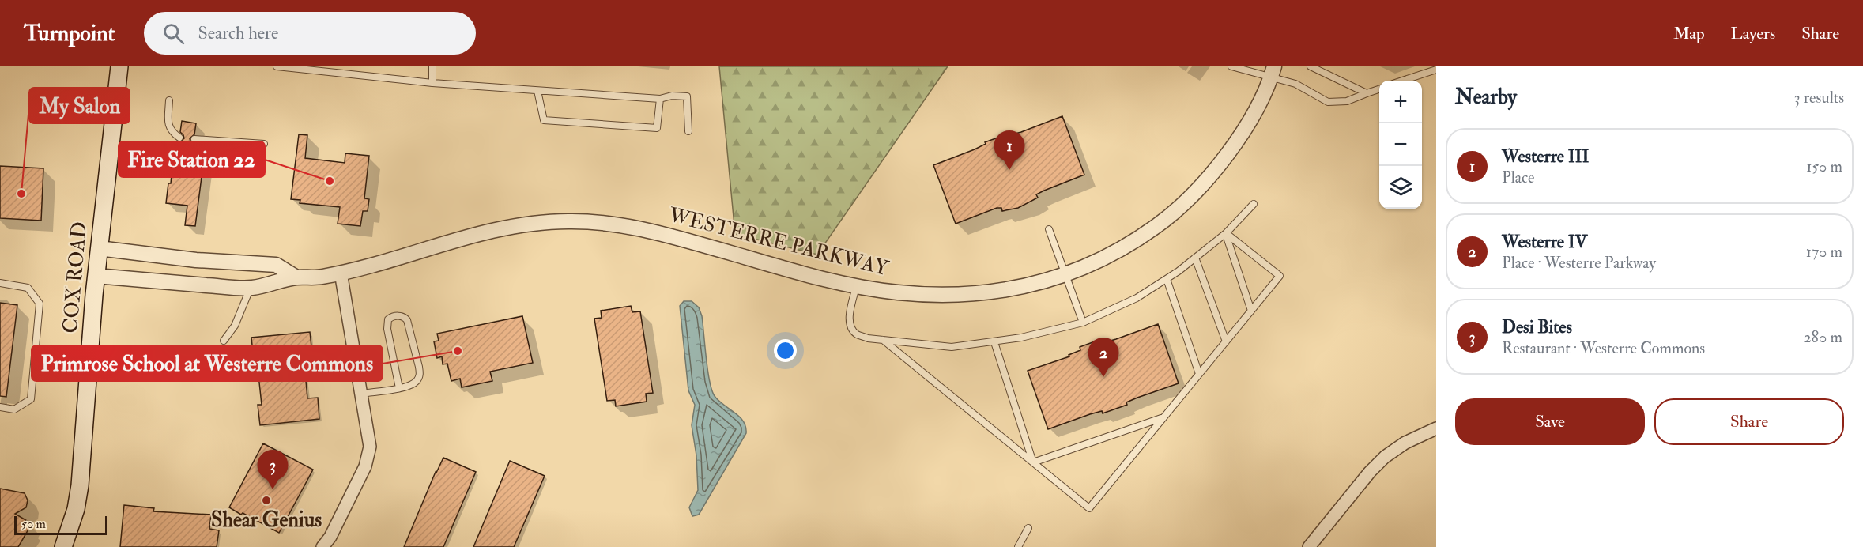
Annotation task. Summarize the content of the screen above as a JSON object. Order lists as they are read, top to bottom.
{
  "streets": {
    "main road": ["COX ROAD"],
    "street": ["WESTERRE PARKWAY"]
  },
  "crossings": [
    ["WESTERRE PARKWAY", "COX ROAD"]
  ],
  "places": [
    "Fire Station 22",
    "My Salon",
    "Primrose School at Westerre Commons",
    "Shear Genius"
  ],
  "scale_bar": "50 m",
  "page": {
    "header": "Turnpoint",
    "search": "Search here",
    "nav": ["Map", "Layers", "Share"],
    "heading": ["Nearby", "3 results"],
    "map_buttons": ["+", "−"],
    "list": [
      {
        "mark": "1",
        "name": "Westerre III",
        "note": "Place",
        "value": "150 m"
      },
      {
        "mark": "2",
        "name": "Westerre IV",
        "note": "Place · Westerre Parkway",
        "value": "170 m"
      },
      {
        "mark": "3",
        "name": "Desi Bites",
        "note": "Restaurant · Westerre Commons",
        "value": "280 m"
      }
    ],
    "pins": ["1", "2", "3"],
    "buttons": ["Save", "Share"],
    "scale": "50 m"
  }
}
